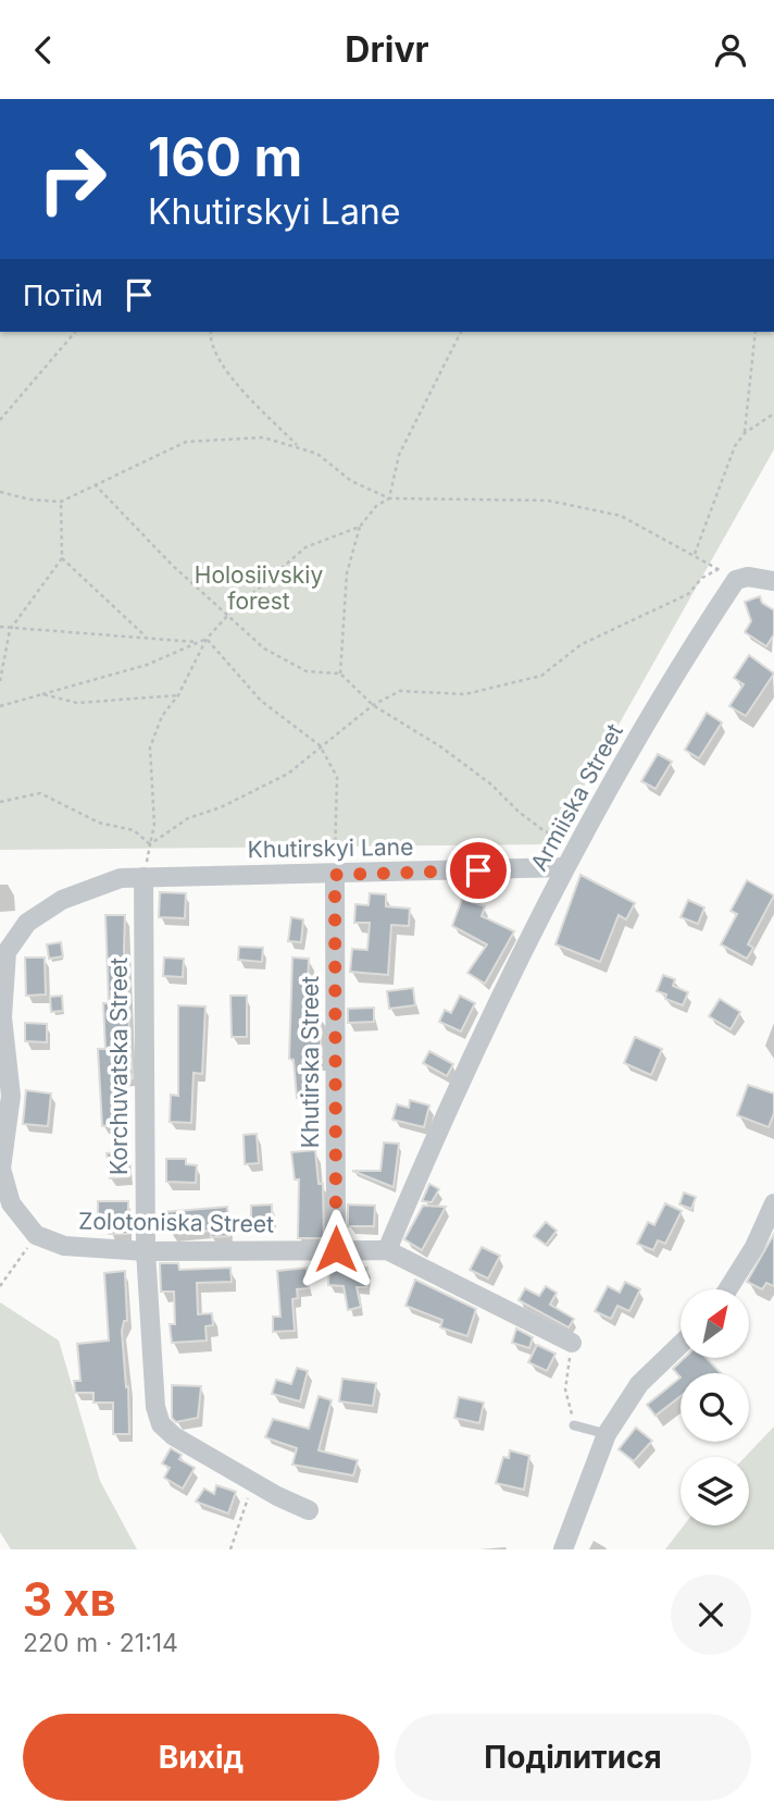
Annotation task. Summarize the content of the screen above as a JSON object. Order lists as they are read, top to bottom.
{
  "streets": {
    "street": [
      "Armiiska Street",
      "Khutirskyi Lane",
      "Khutirska Street",
      "Korchuvatska Street",
      "Zolotoniska Street"
    ]
  },
  "crossings": [
    ["Armiiska Street", "Khutirskyi Lane"],
    ["Armiiska Street", "Zolotoniska Street"],
    ["Khutirskyi Lane", "Khutirska Street"],
    ["Khutirskyi Lane", "Korchuvatska Street"],
    ["Khutirska Street", "Zolotoniska Street"],
    ["Korchuvatska Street", "Zolotoniska Street"]
  ],
  "parks": ["Holosiivskiy forest"],
  "north": "top right",
  "page": {
    "header": "Drivr",
    "turn": ["160 m", "Khutirskyi Lane"],
    "then": "Потім",
    "heading": ["3 хв", "220 m · 21:14"],
    "buttons": ["Вихід", "Поділитися"]
  }
}
